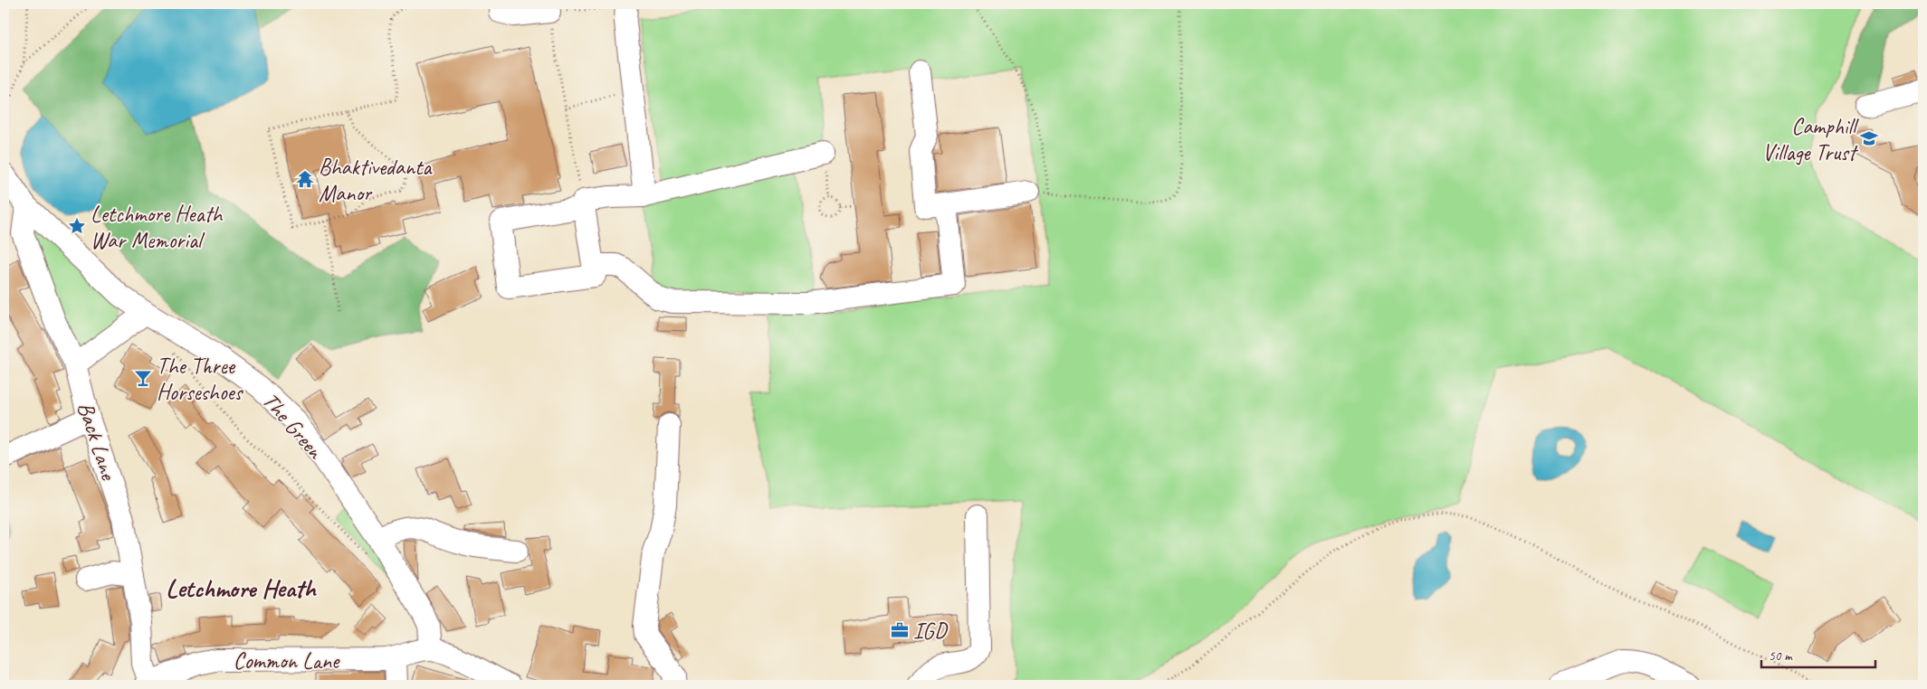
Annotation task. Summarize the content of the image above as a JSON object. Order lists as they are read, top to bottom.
{
  "streets": {
    "street": ["The Green", "Back Lane", "Common Lane"]
  },
  "crossings": [
    ["The Green", "Back Lane"],
    ["The Green", "Common Lane"],
    ["Back Lane", "Common Lane"]
  ],
  "districts": ["Letchmore Heath"],
  "places": {
    "school or university": ["Camphill Village Trust"],
    "temple": ["Bhaktivedanta Manor"],
    "place": ["Letchmore Heath War Memorial"],
    "bar": ["The Three Horseshoes"],
    "office": ["IGD"]
  },
  "scale_bar": "50 m"
}
